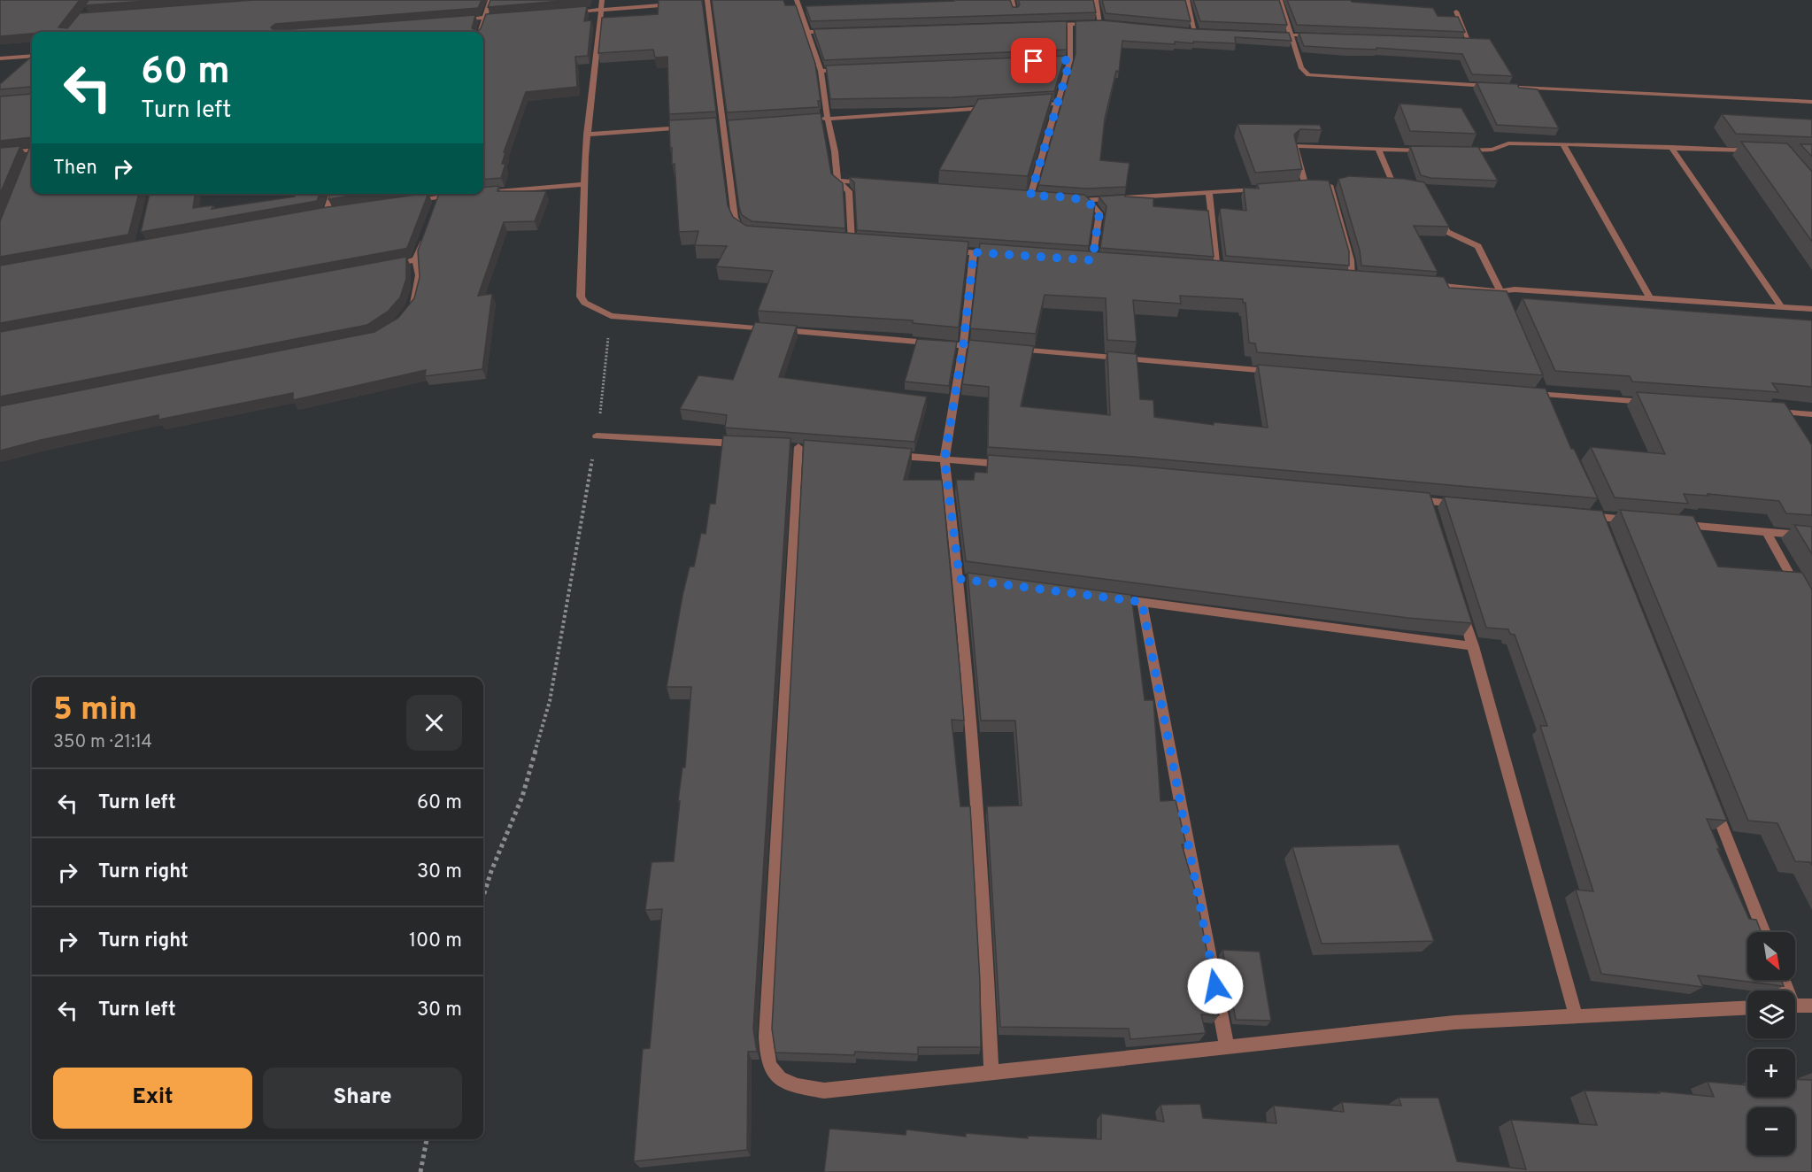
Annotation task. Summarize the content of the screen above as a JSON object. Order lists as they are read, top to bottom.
{
  "north": "bottom right",
  "page": {
    "turn": ["60 m", "Turn left"],
    "then": "Then",
    "heading": ["5 min", "350 m · 21:14"],
    "list": [
      {
        "name": "Turn left",
        "value": "60 m"
      },
      {
        "name": "Turn right",
        "value": "30 m"
      },
      {
        "name": "Turn right",
        "value": "100 m"
      },
      {
        "name": "Turn left",
        "value": "30 m"
      }
    ],
    "map_buttons": ["+", "−"],
    "buttons": ["Exit", "Share"]
  }
}
